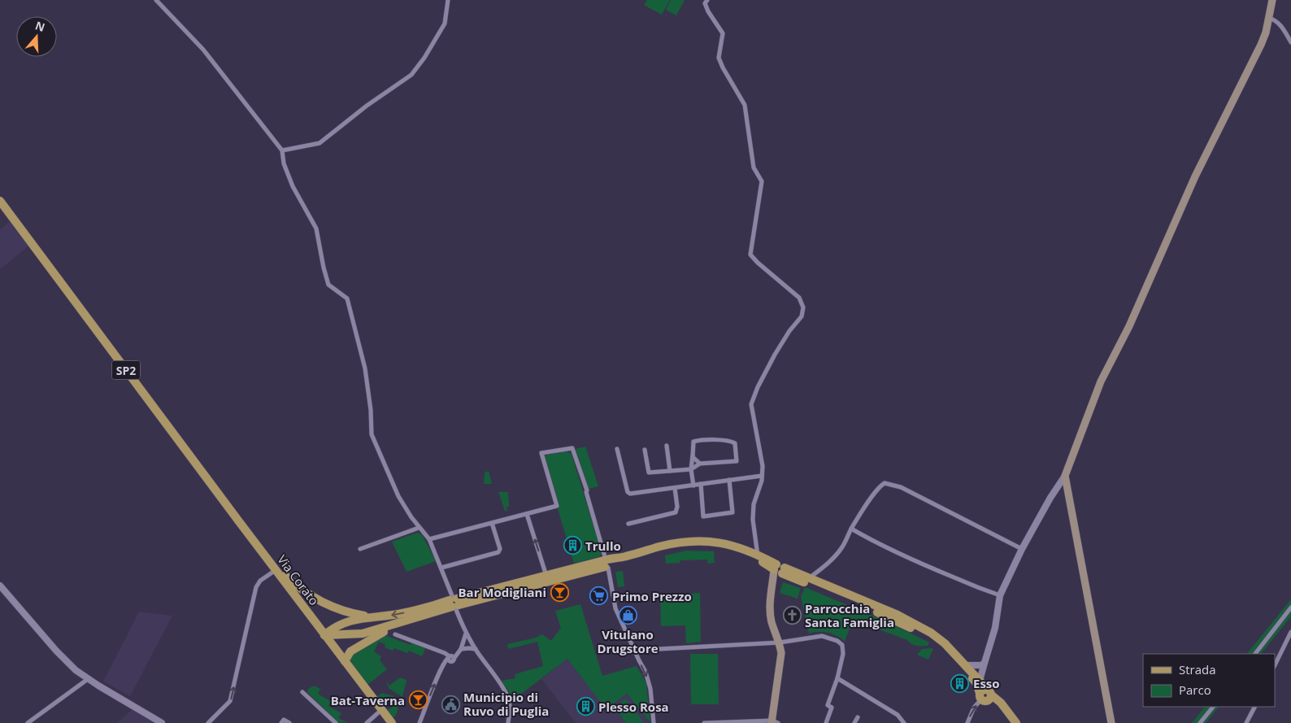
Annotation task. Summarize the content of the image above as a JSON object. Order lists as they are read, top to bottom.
{
  "streets": {
    "main road": ["SP2", "Via Corato"]
  },
  "places": {
    "building": ["Trullo", "Esso", "Plesso Rosa"],
    "bar": ["Bar Modigliani", "Bat-Taverna"],
    "supermarket": ["Primo Prezzo"],
    "shop": ["Vitulano Drugstore"],
    "church": ["Parrocchia Santa Famiglia"],
    "public building": ["Municipio di Ruvo di Puglia"]
  },
  "legend": ["Strada", "Parco"],
  "north": "top"
}
